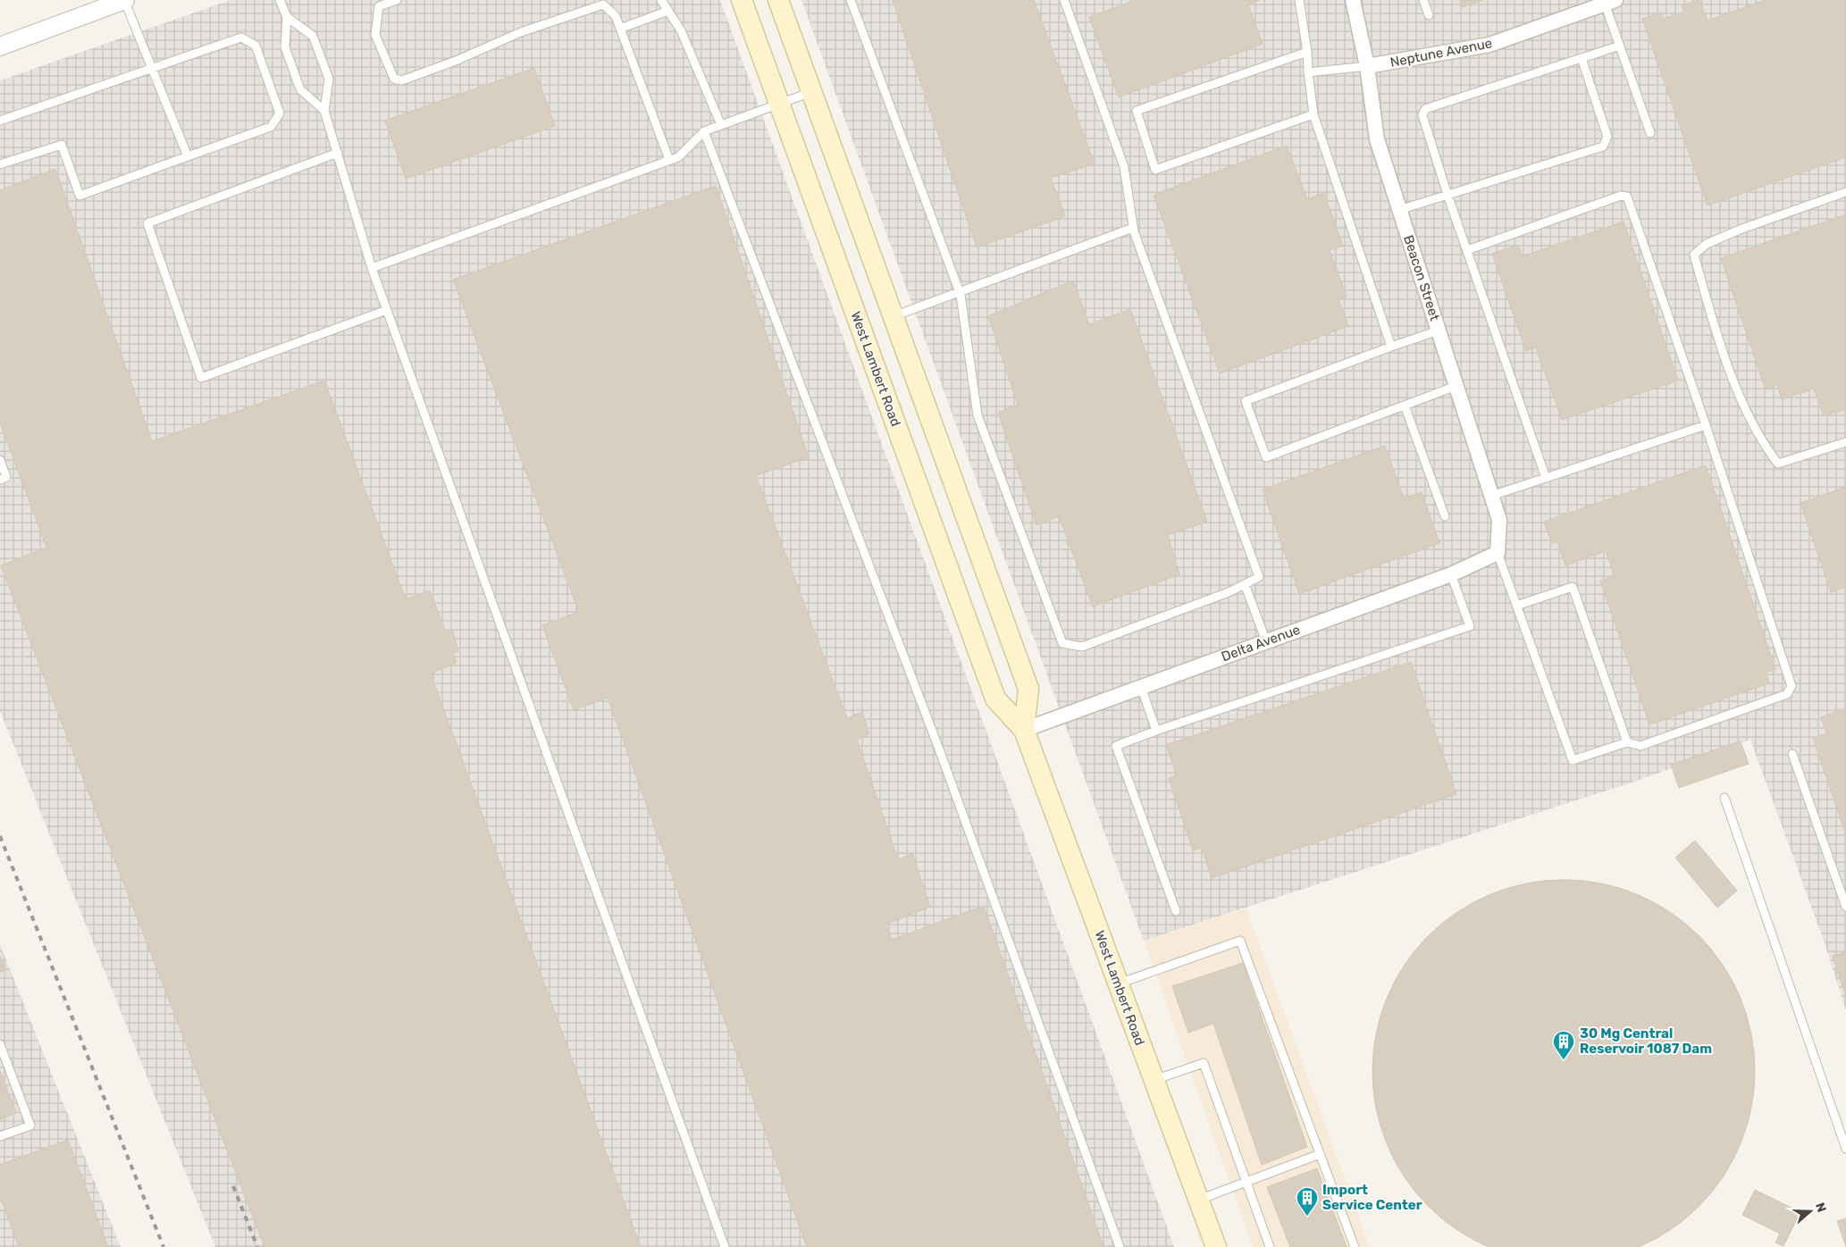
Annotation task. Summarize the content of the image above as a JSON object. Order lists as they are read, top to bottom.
{
  "streets": {
    "main road": ["West Lambert Road"],
    "street": ["Neptune Avenue", "Beacon Street", "Delta Avenue"]
  },
  "crossings": [
    ["Neptune Avenue", "Beacon Street"],
    ["Beacon Street", "Delta Avenue"],
    ["West Lambert Road", "Delta Avenue"]
  ],
  "places": {
    "building": ["30 Mg Central Reservoir 1087 Dam", "Import Service Center"]
  },
  "north": "right"
}
